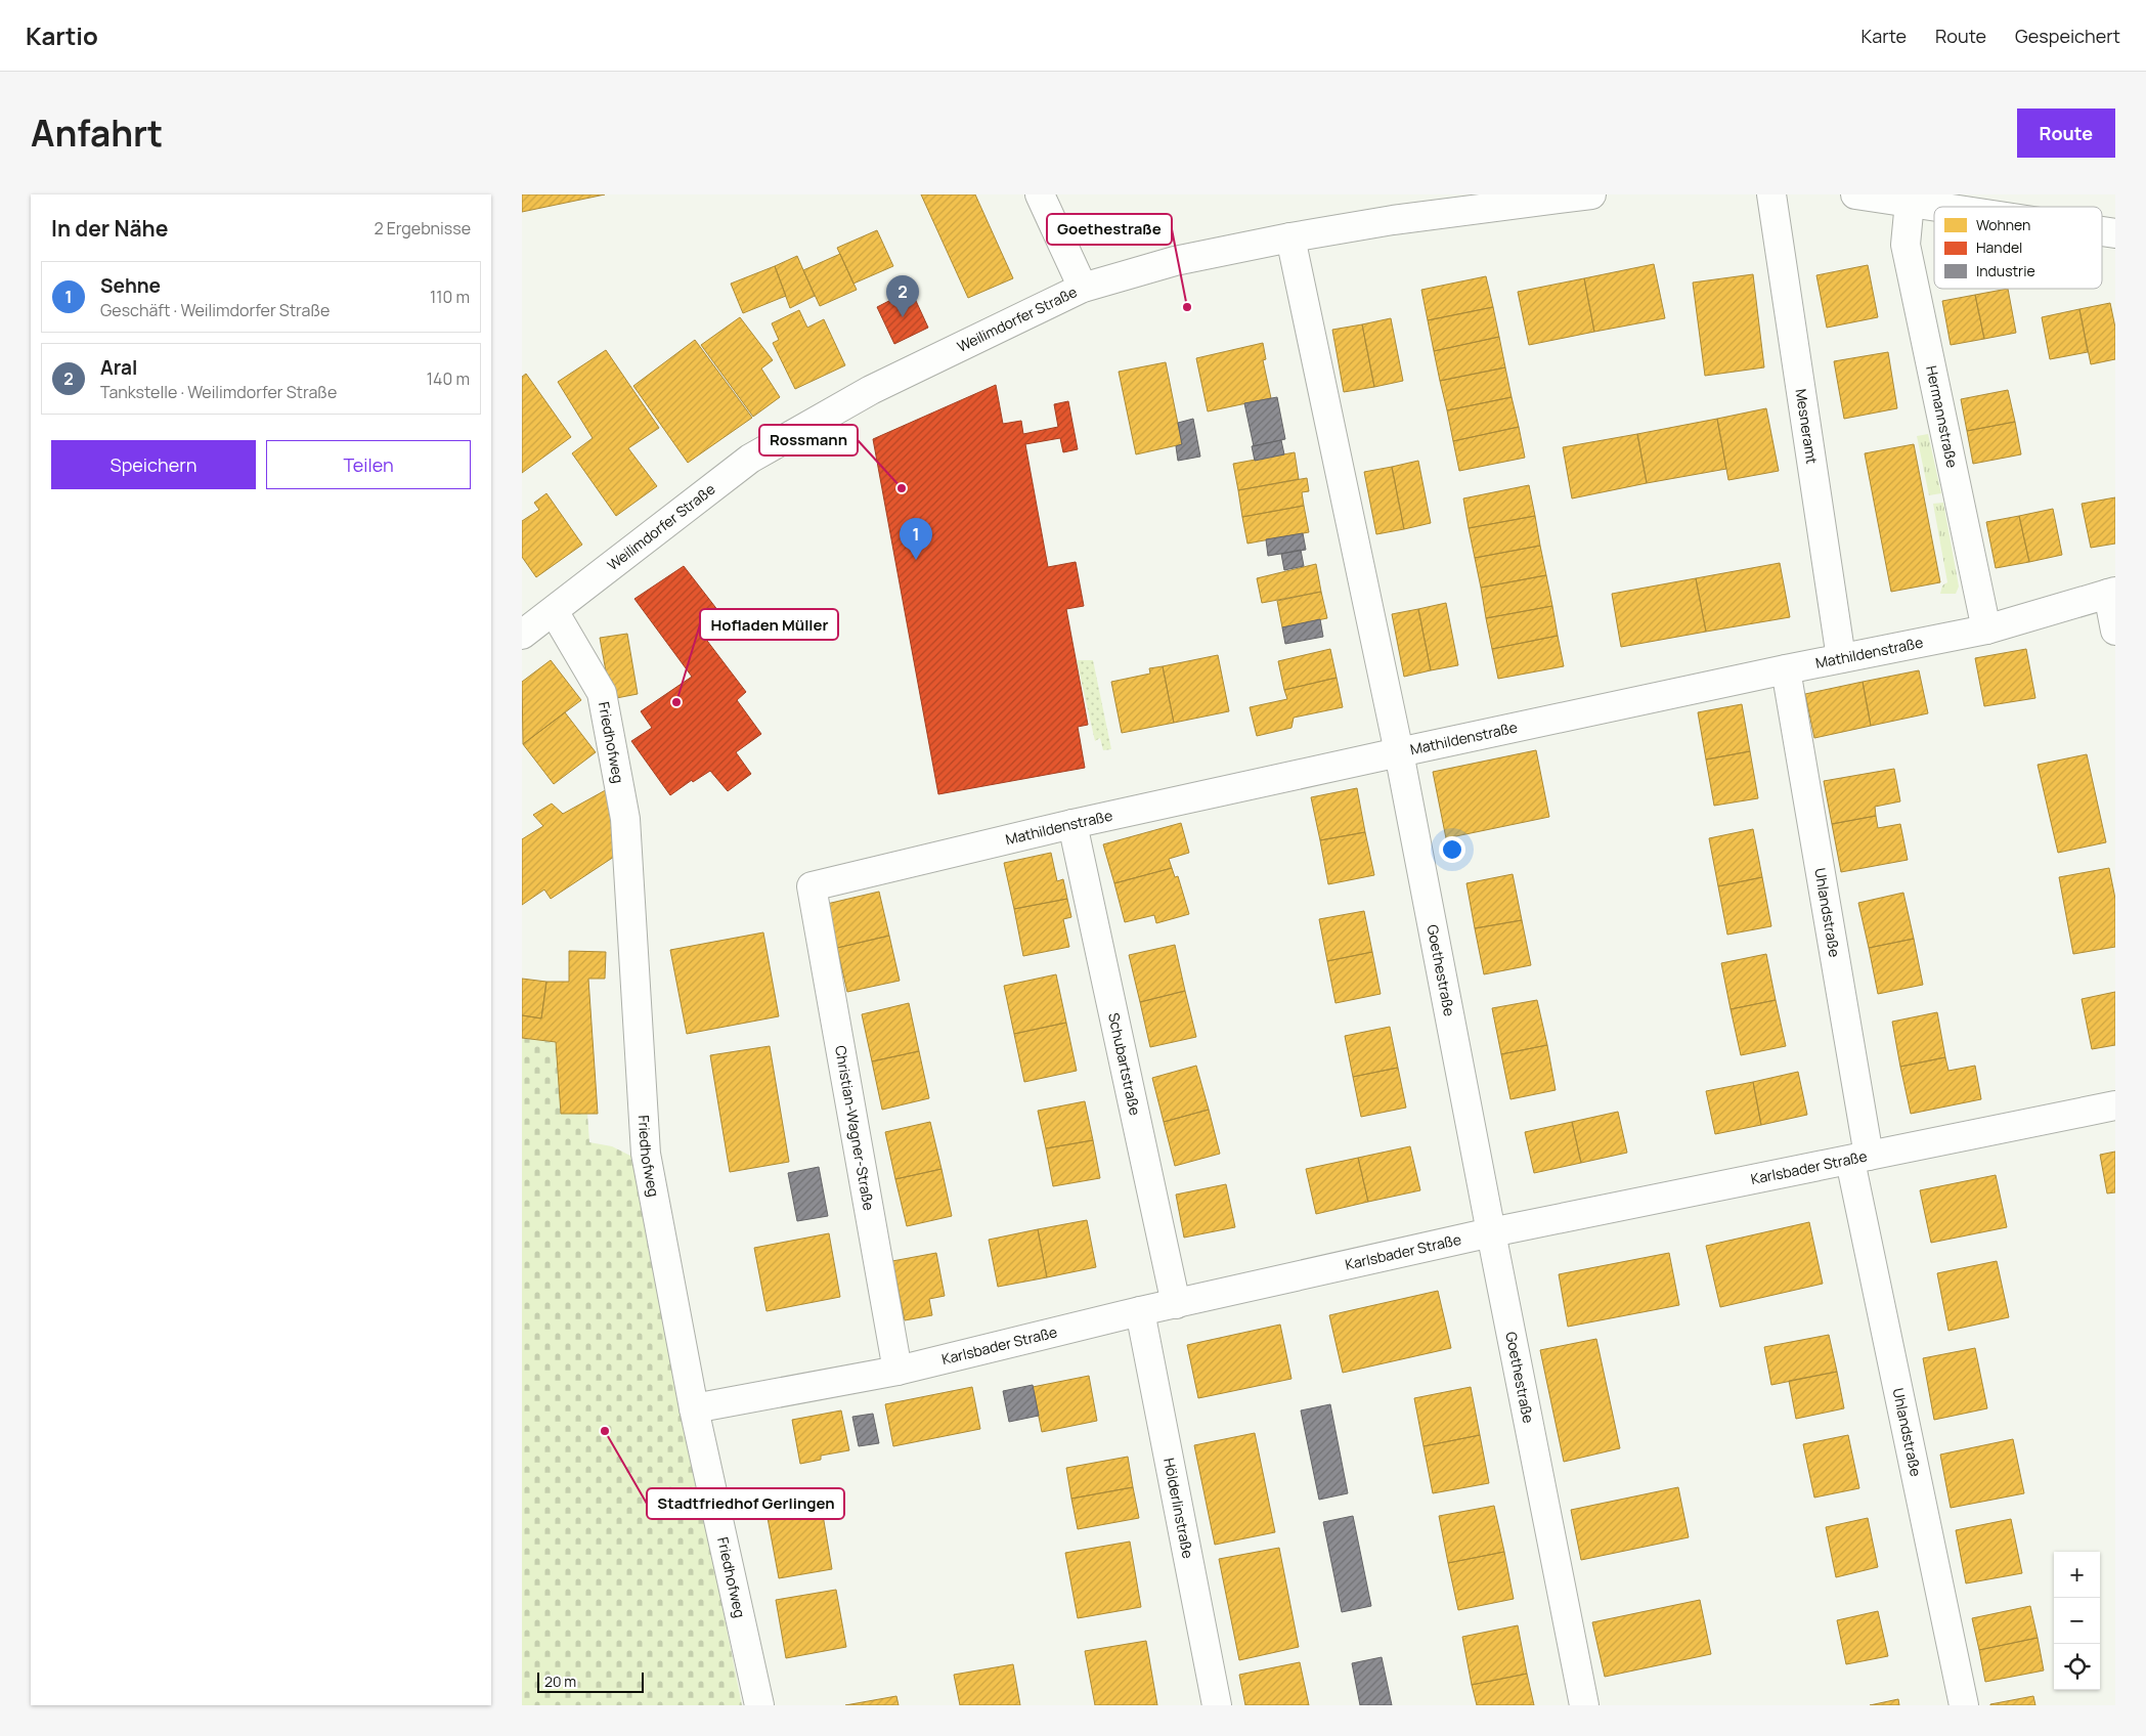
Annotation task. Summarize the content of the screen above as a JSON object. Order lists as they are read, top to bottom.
{
  "streets": {
    "street": [
      "Weilimdorfer Straße",
      "Hermannstraße",
      "Mesneramt",
      "Mathildenstraße",
      "Friedhofweg",
      "Uhlandstraße",
      "Goethestraße",
      "Schubartstraße",
      "Christian-Wagner-Straße",
      "Karlsbader Straße",
      "Hölderlinstraße"
    ]
  },
  "crossings": [
    ["Weilimdorfer Straße", "Friedhofweg"],
    ["Weilimdorfer Straße", "Goethestraße"],
    ["Hermannstraße", "Mathildenstraße"],
    ["Mesneramt", "Mathildenstraße"],
    ["Mathildenstraße", "Uhlandstraße"],
    ["Mathildenstraße", "Goethestraße"],
    ["Mathildenstraße", "Schubartstraße"],
    ["Mathildenstraße", "Christian-Wagner-Straße"],
    ["Friedhofweg", "Karlsbader Straße"],
    ["Uhlandstraße", "Karlsbader Straße"],
    ["Goethestraße", "Karlsbader Straße"],
    ["Schubartstraße", "Karlsbader Straße"],
    ["Christian-Wagner-Straße", "Karlsbader Straße"],
    ["Karlsbader Straße", "Hölderlinstraße"]
  ],
  "places": [
    "Goethestraße",
    "Rossmann",
    "Hofladen Müller",
    "Stadtfriedhof Gerlingen"
  ],
  "legend": ["Wohnen", "Handel", "Industrie"],
  "scale_bar": "20 m",
  "page": {
    "header": "Kartio",
    "nav": ["Karte", "Route", "Gespeichert"],
    "title": "Anfahrt",
    "buttons": [
      "Route",
      ["Speichern", "Teilen"]
    ],
    "heading": ["In der Nähe", "2 Ergebnisse"],
    "list": [
      {
        "mark": "1",
        "name": "Sehne",
        "note": "Geschäft · Weilimdorfer Straße",
        "value": "110 m"
      },
      {
        "mark": "2",
        "name": "Aral",
        "note": "Tankstelle · Weilimdorfer Straße",
        "value": "140 m"
      }
    ],
    "pins": ["2", "1"],
    "map_buttons": ["+", "−"],
    "scale": "20 m"
  }
}
